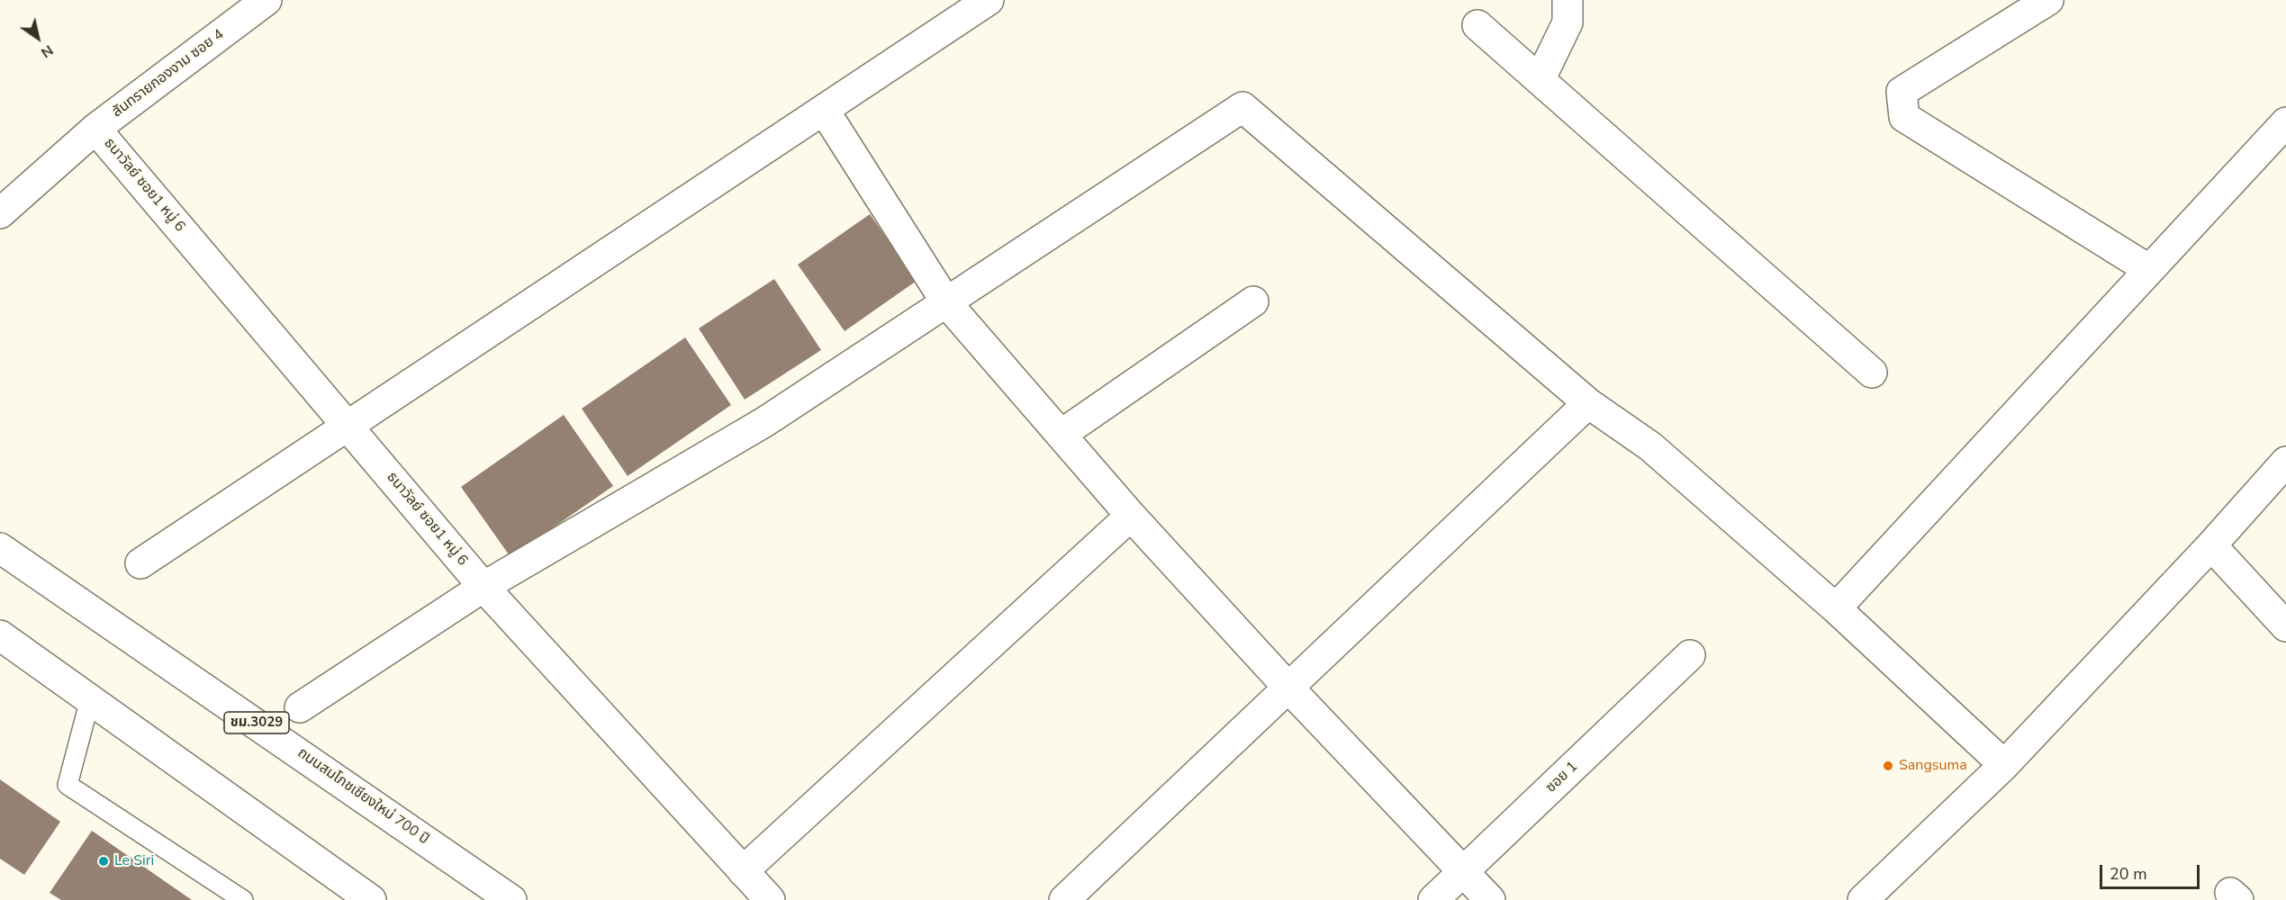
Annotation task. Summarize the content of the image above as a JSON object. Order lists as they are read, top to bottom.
{
  "streets": {
    "street": [
      "สันทรายกองงาม ซอย 4",
      "ธนาวัลย์ ซอย1 หมู่ 6",
      "ชม.3029",
      "ซอย 1",
      "ถนนสมโภชเชียงใหม่ 700 ปี"
    ]
  },
  "crossings": [
    ["สันทรายกองงาม ซอย 4", "ธนาวัลย์ ซอย1 หมู่ 6"]
  ],
  "places": ["Sangsuma", "Le Siri"],
  "scale_bar": "20 m",
  "north": "bottom right"
}
